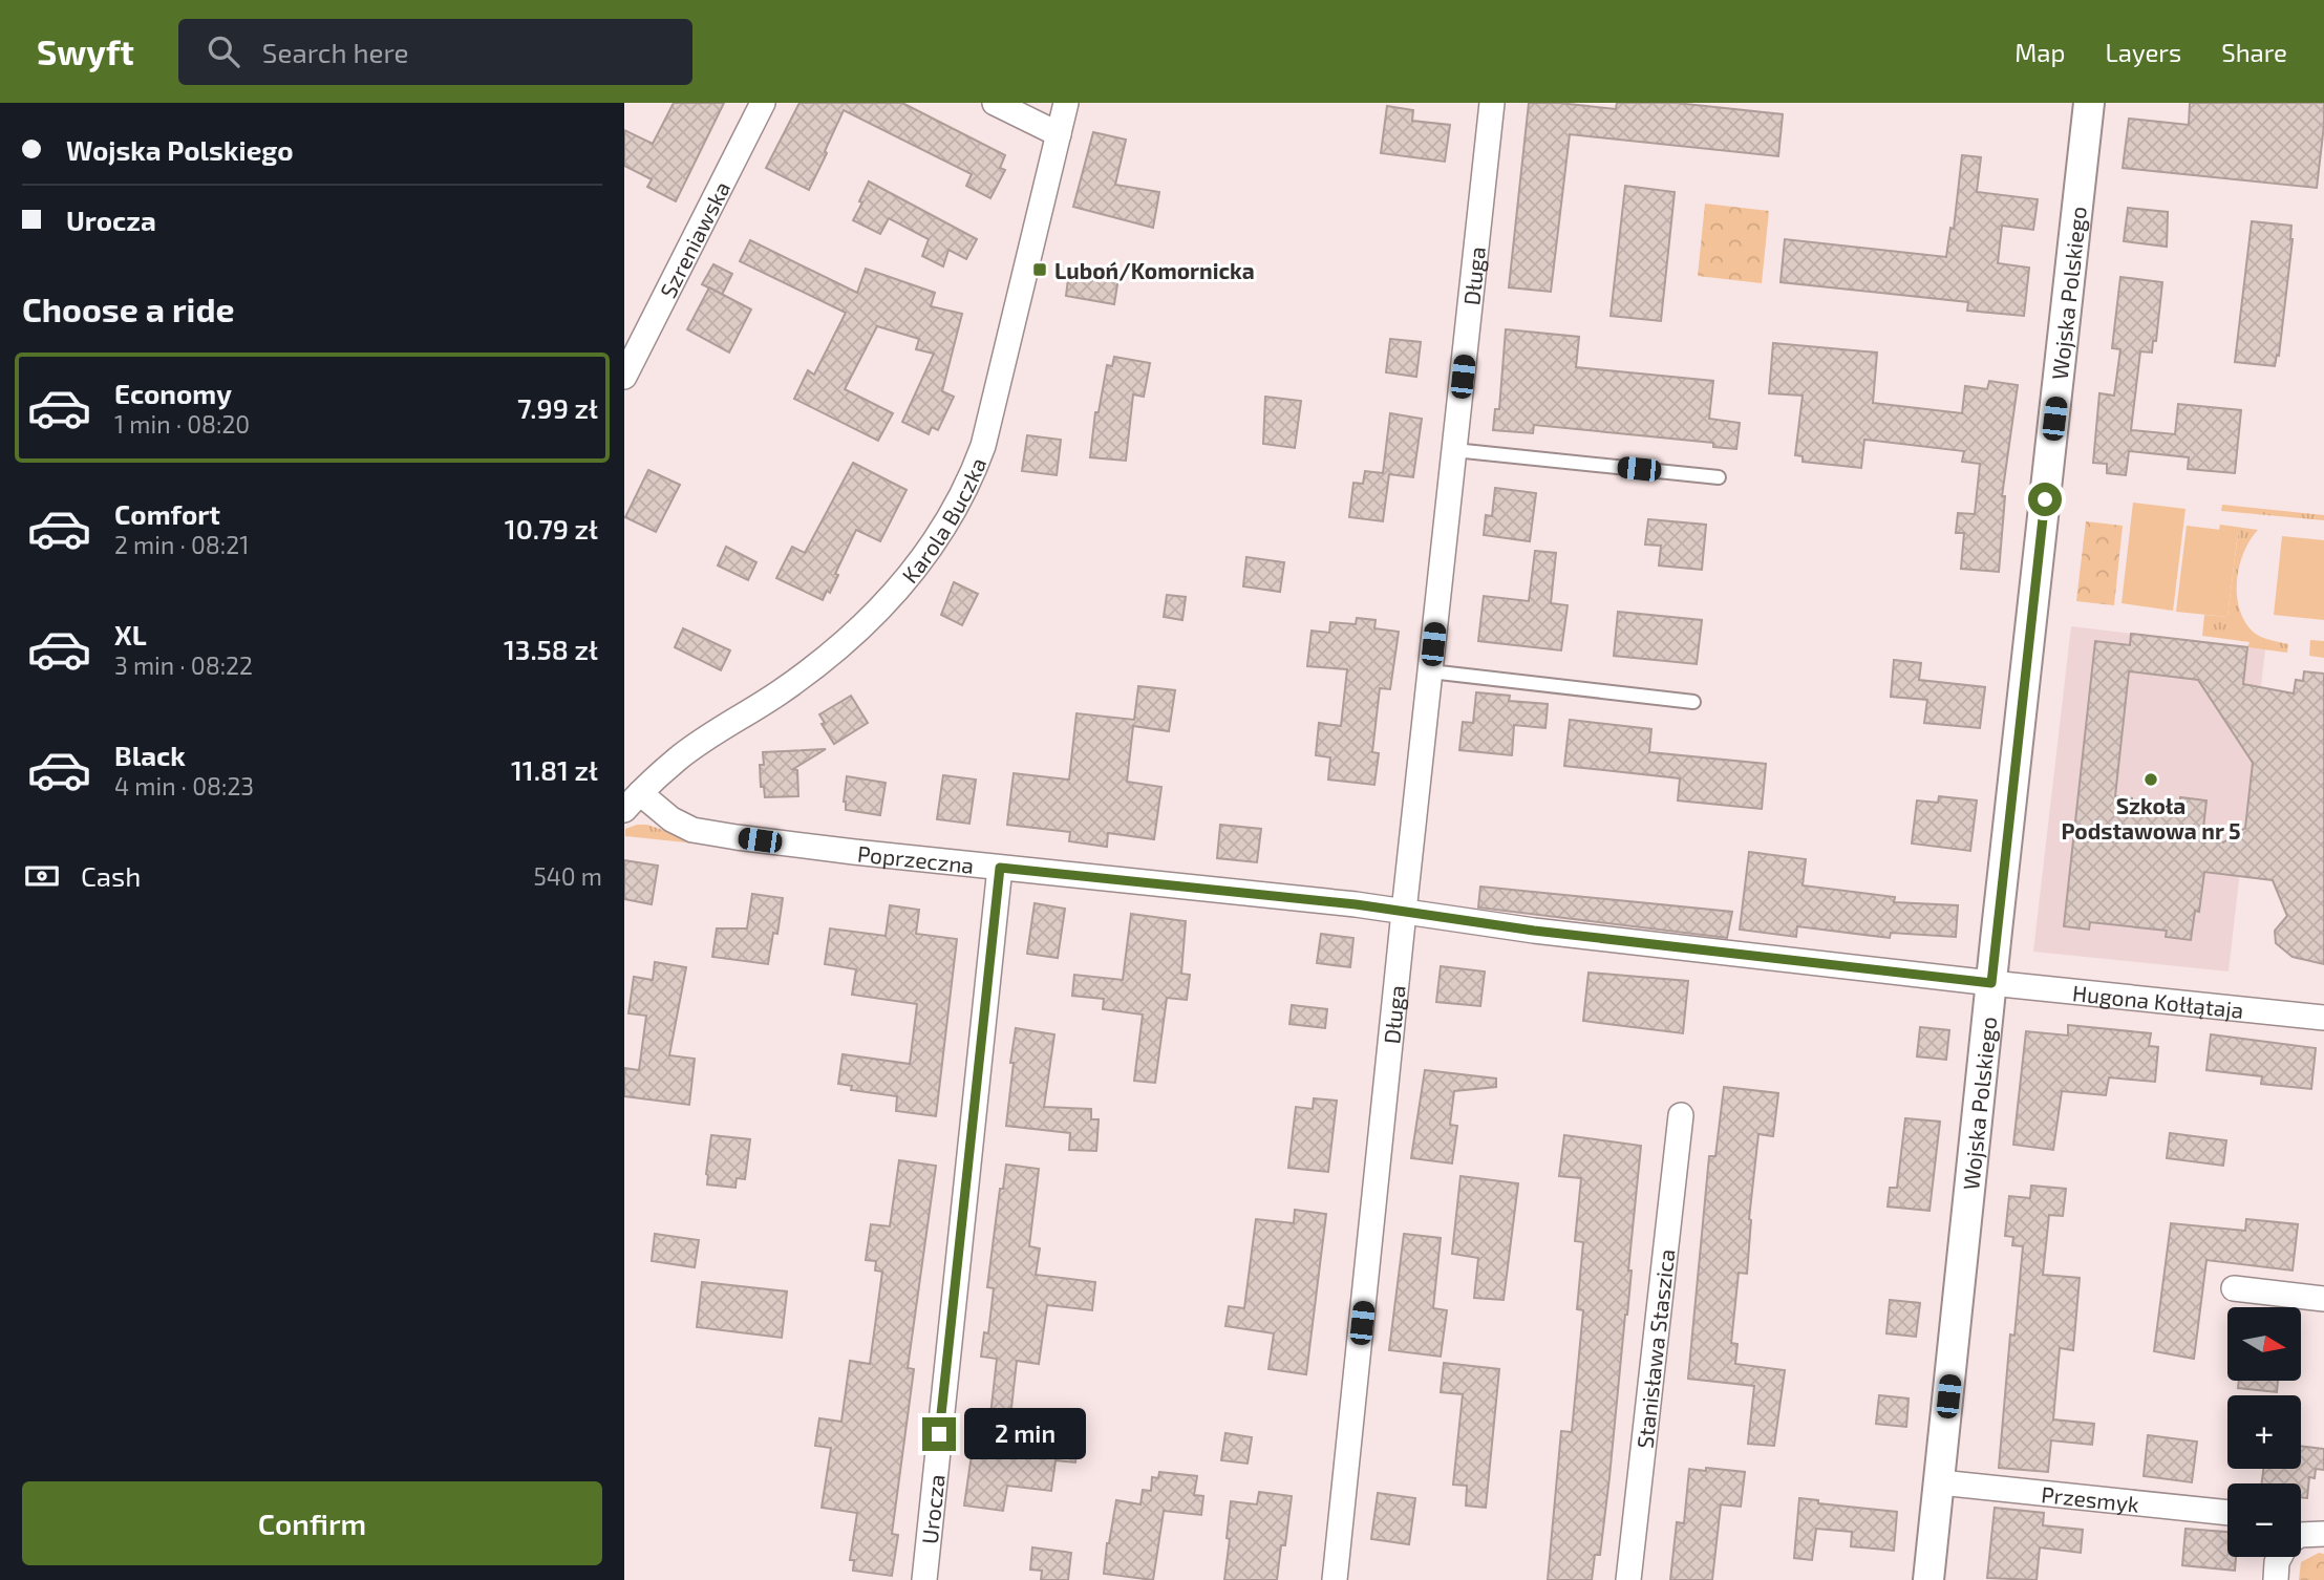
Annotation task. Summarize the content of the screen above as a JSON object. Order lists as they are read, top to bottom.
{
  "streets": {
    "street": [
      "Szreniawska",
      "Długa",
      "Wojska Polskiego",
      "Karola Buczka",
      "Poprzeczna",
      "Hugona Kołłątaja",
      "Stanisława Staszica",
      "Przesmyk",
      "Urocza"
    ]
  },
  "crossings": [
    ["Długa", "Poprzeczna"],
    ["Wojska Polskiego", "Poprzeczna"],
    ["Wojska Polskiego", "Hugona Kołłątaja"],
    ["Wojska Polskiego", "Przesmyk"],
    ["Karola Buczka", "Poprzeczna"],
    ["Poprzeczna", "Hugona Kołłątaja"],
    ["Poprzeczna", "Urocza"]
  ],
  "places": {
    "transit": ["Luboń/Komornicka"],
    "other": ["Szkoła Podstawowa nr 5"]
  },
  "north": "right",
  "page": {
    "header": "Swyft",
    "search": "Search here",
    "nav": ["Map", "Layers", "Share"],
    "banner": ["Wojska Polskiego", "Urocza"],
    "heading": "Choose a ride",
    "list": [
      {
        "name": "Economy",
        "note": "1 min · 08:20",
        "value": "7.99 zł"
      },
      {
        "name": "Comfort",
        "note": "2 min · 08:21",
        "value": "10.79 zł"
      },
      {
        "name": "XL",
        "note": "3 min · 08:22",
        "value": "13.58 zł"
      },
      {
        "name": "Black",
        "note": "4 min · 08:23",
        "value": "11.81 zł"
      }
    ],
    "pay": ["Cash", "540 m"],
    "map_buttons": ["+", "−"],
    "bubble": "2 min",
    "buttons": "Confirm"
  }
}
